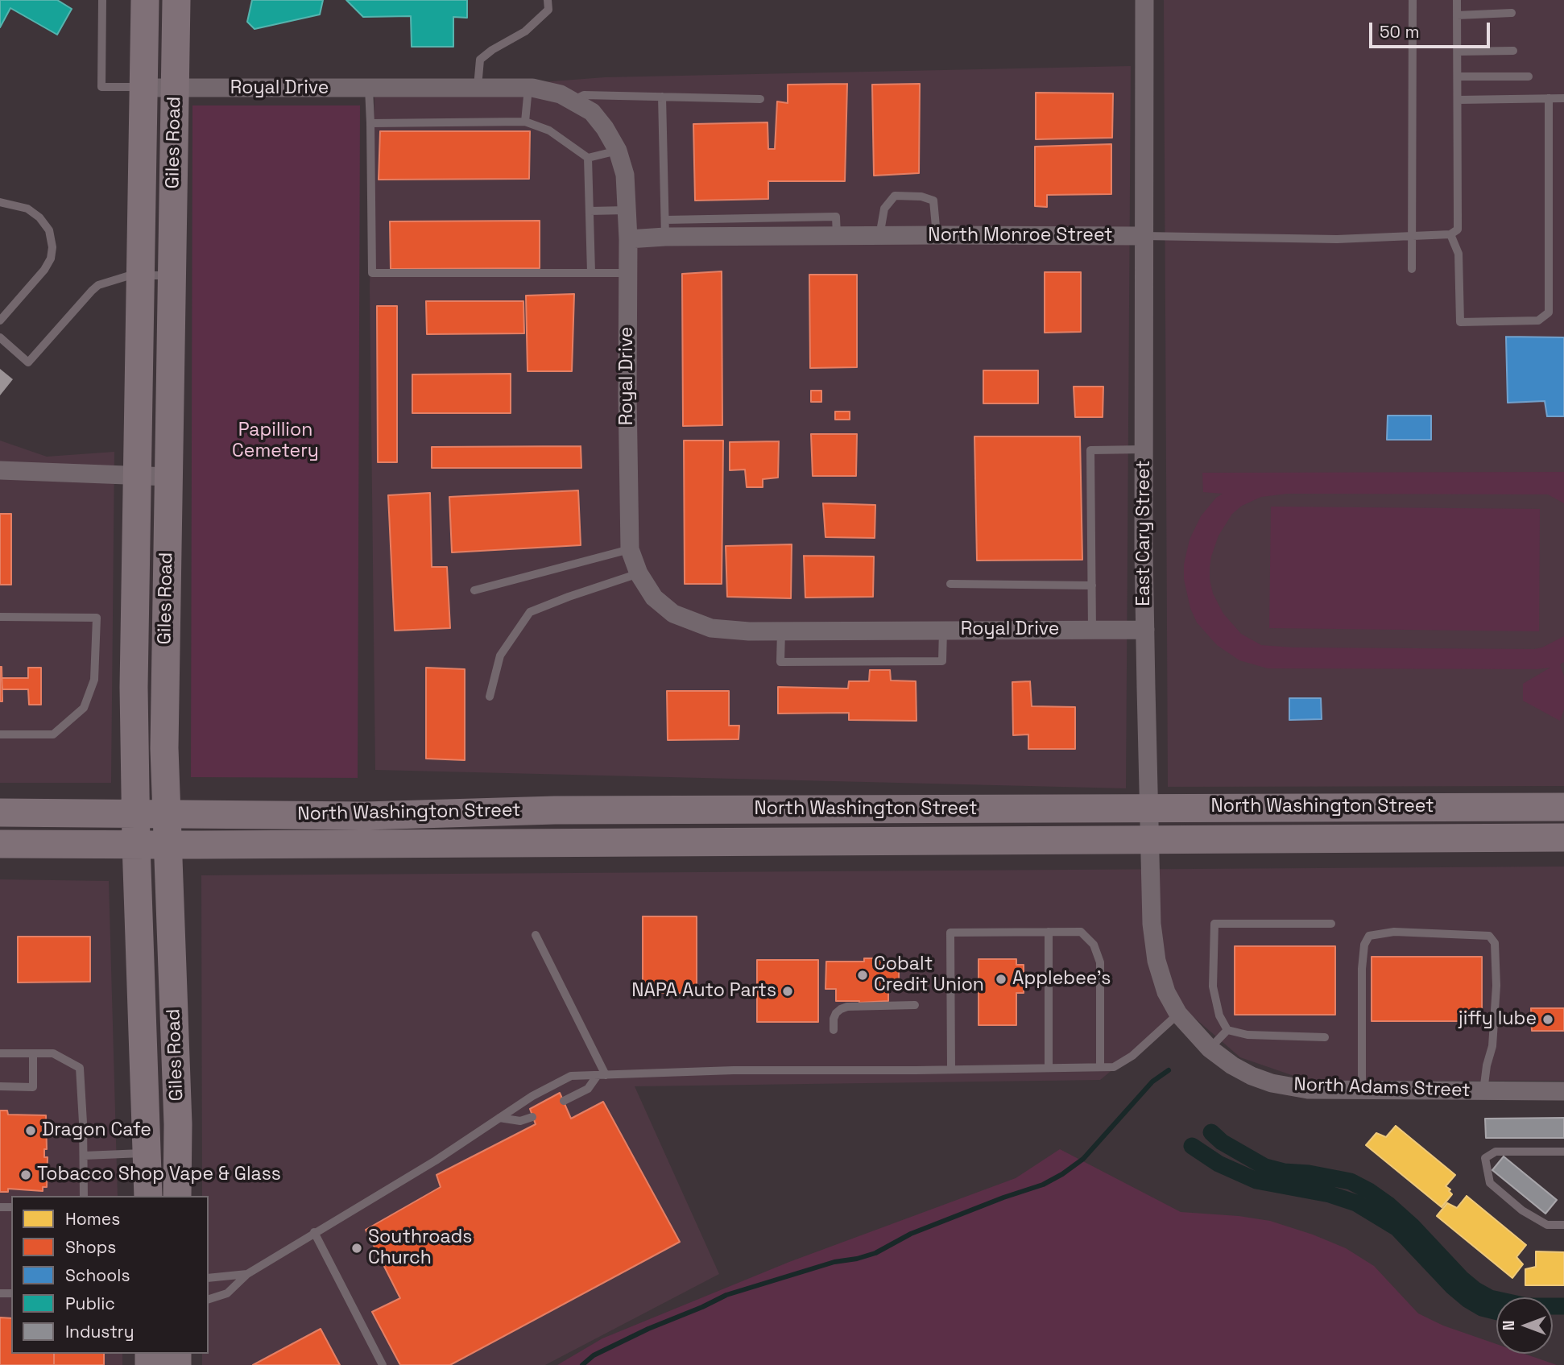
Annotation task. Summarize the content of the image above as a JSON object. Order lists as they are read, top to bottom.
{
  "streets": {
    "main road": ["Giles Road", "North Washington Street"],
    "street": [
      "Royal Drive",
      "North Monroe Street",
      "East Cary Street",
      "North Adams Street"
    ]
  },
  "crossings": [
    ["Royal Drive", "Giles Road"],
    ["Royal Drive", "North Monroe Street"],
    ["Royal Drive", "East Cary Street"],
    ["Giles Road", "North Washington Street"],
    ["North Monroe Street", "East Cary Street"],
    ["East Cary Street", "North Washington Street"],
    ["East Cary Street", "North Adams Street"]
  ],
  "parks": ["Papillion Cemetery"],
  "places": [
    "Cobalt Credit Union",
    "Applebee's",
    "NAPA Auto Parts",
    "jiffy lube",
    "Dragon Cafe",
    "Tobacco Shop Vape & Glass",
    "Southroads Church"
  ],
  "legend": [
    "Homes",
    "Shops",
    "Schools",
    "Public",
    "Industry"
  ],
  "scale_bar": "50 m",
  "north": "left"
}
